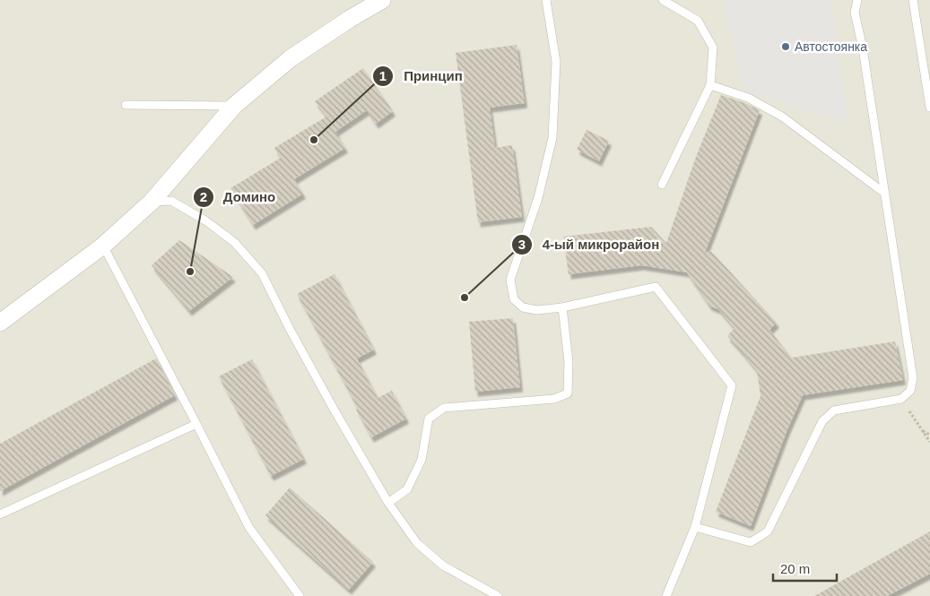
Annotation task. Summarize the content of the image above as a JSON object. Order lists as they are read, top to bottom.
{
  "places": [
    "Автостоянка",
    "Принцип",
    "Домино",
    "4-ый микрорайон"
  ],
  "scale_bar": "20 m"
}
